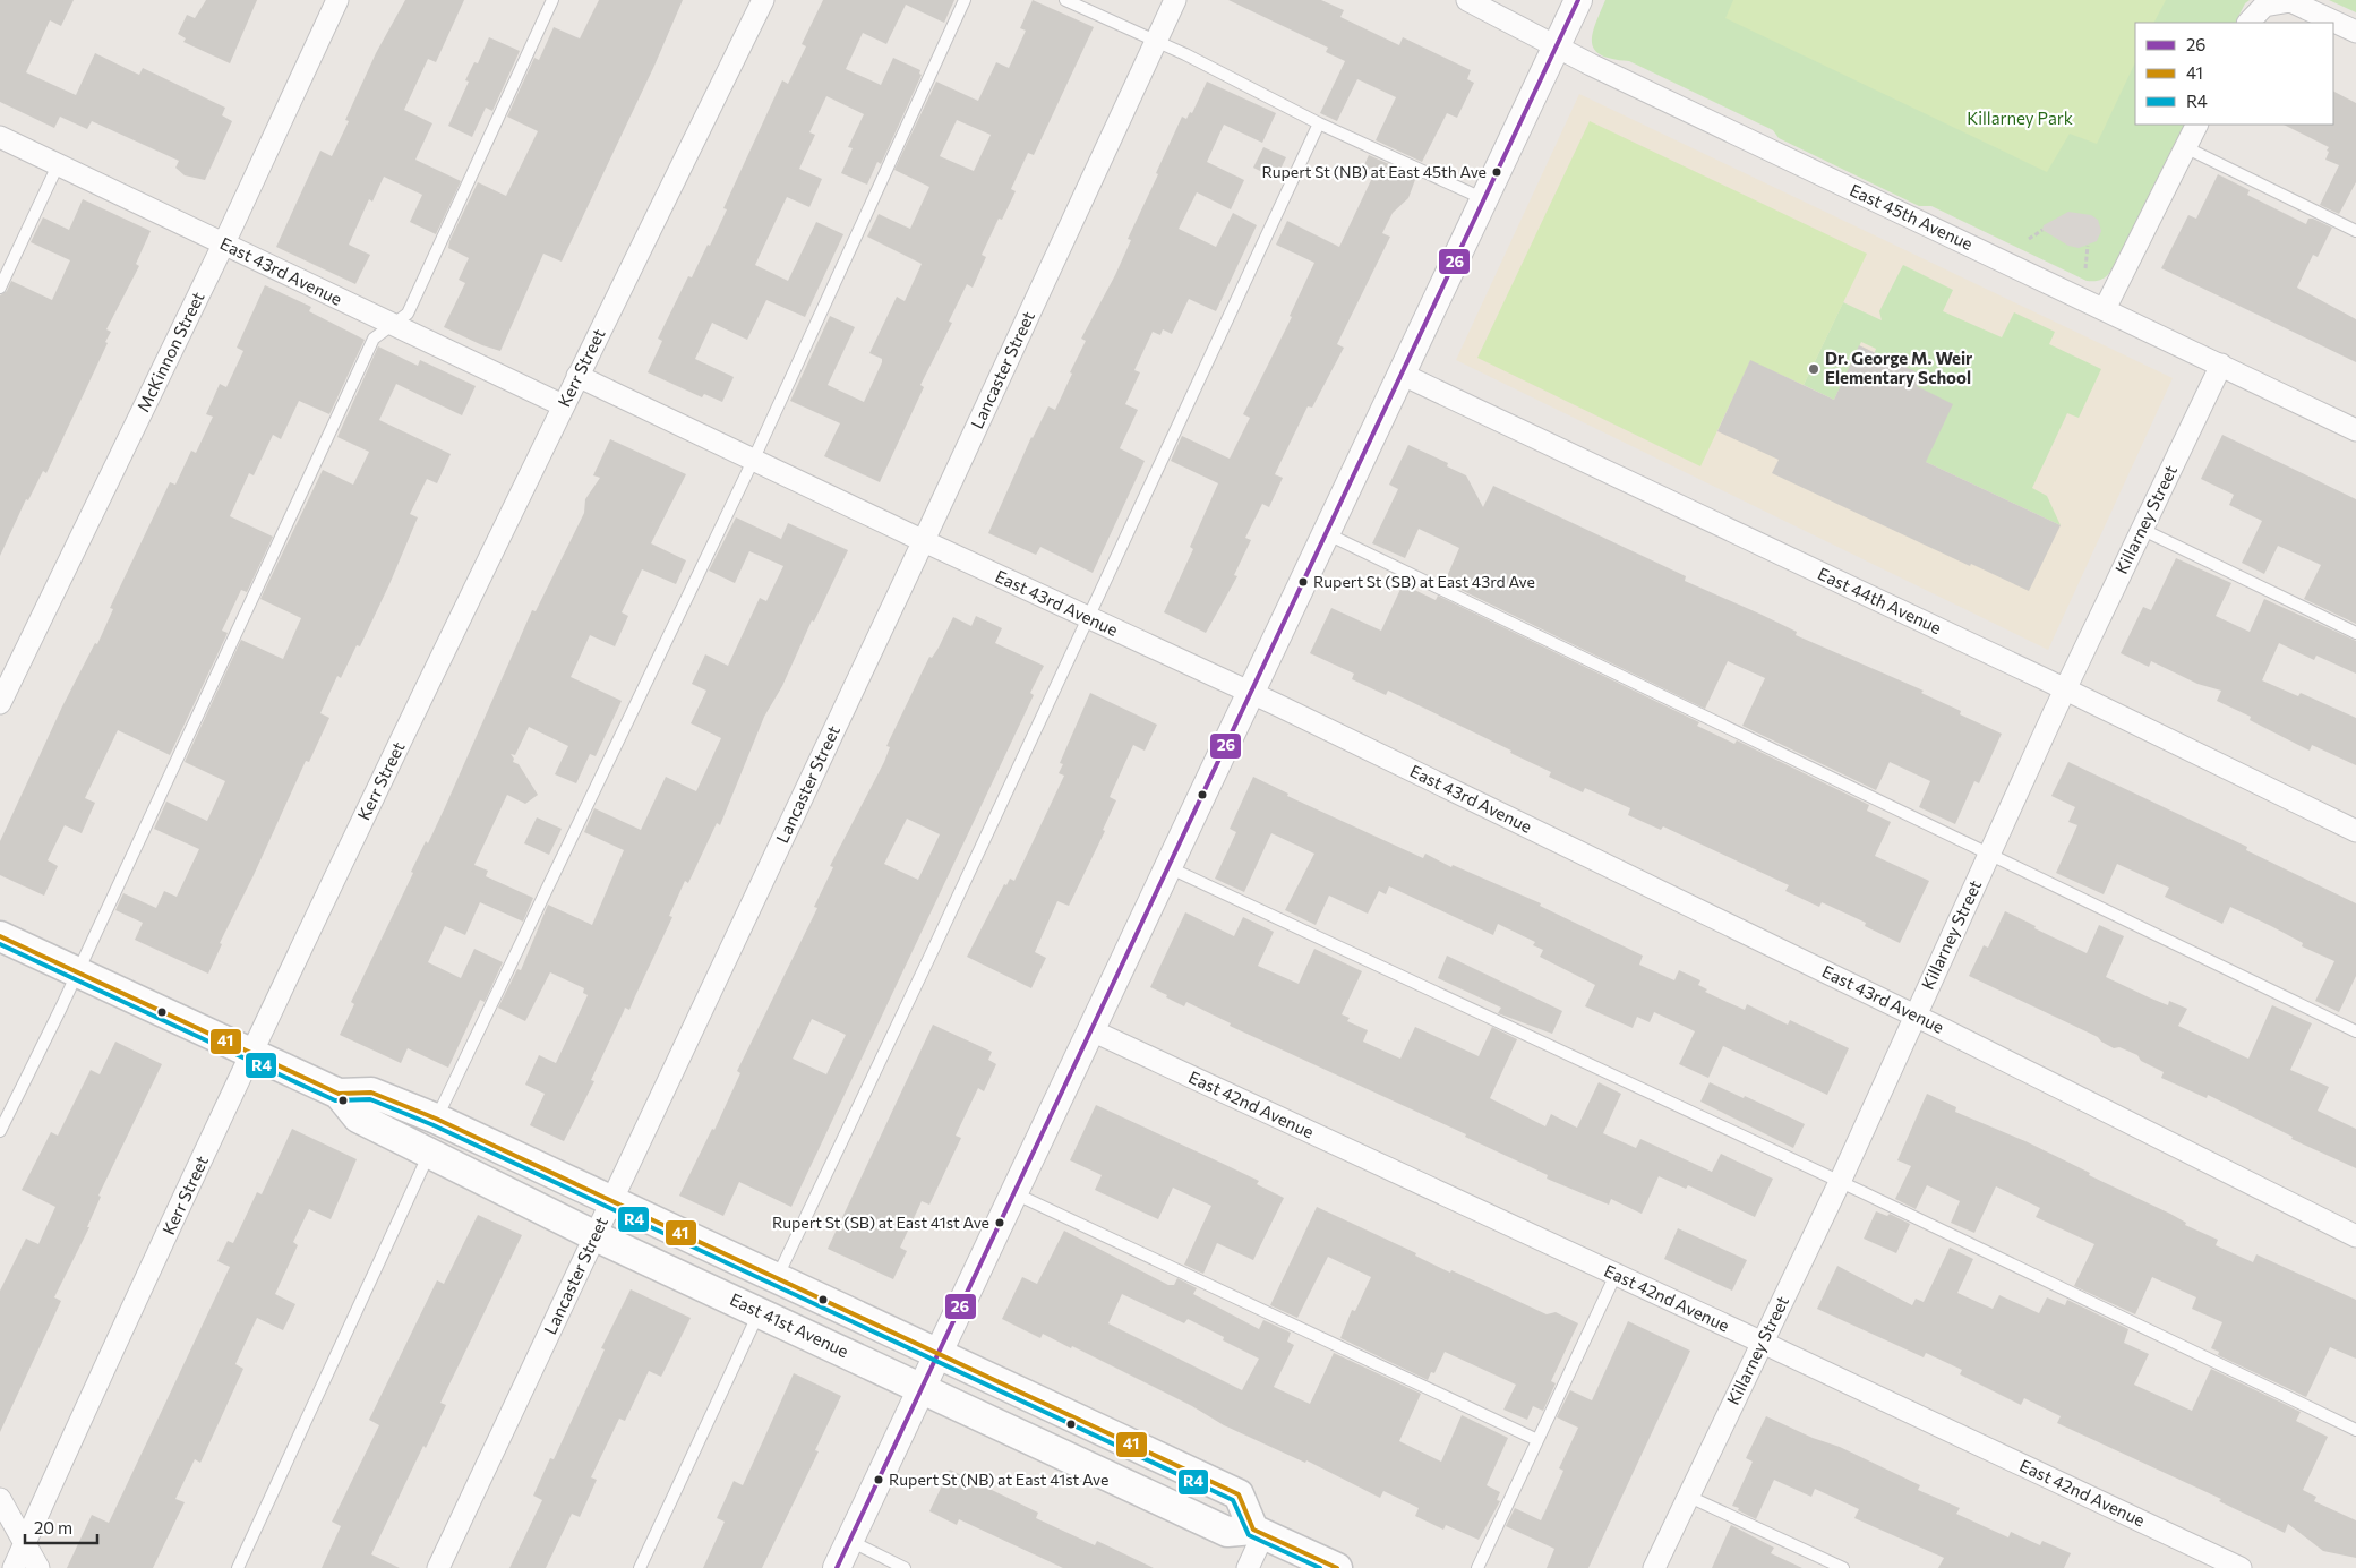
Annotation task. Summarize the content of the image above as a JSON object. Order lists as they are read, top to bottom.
{
  "streets": {
    "main road": ["East 41st Avenue"],
    "street": [
      "East 45th Avenue",
      "East 43rd Avenue",
      "McKinnon Street",
      "Kerr Street",
      "Lancaster Street",
      "Killarney Street",
      "East 44th Avenue",
      "East 42nd Avenue"
    ]
  },
  "crossings": [
    ["East 45th Avenue", "Killarney Street"],
    ["East 43rd Avenue", "McKinnon Street"],
    ["East 43rd Avenue", "Kerr Street"],
    ["East 43rd Avenue", "Lancaster Street"],
    ["East 43rd Avenue", "Killarney Street"],
    ["Kerr Street", "East 41st Avenue"],
    ["Lancaster Street", "East 41st Avenue"],
    ["Killarney Street", "East 44th Avenue"],
    ["Killarney Street", "East 42nd Avenue"]
  ],
  "parks": ["Killarney Park"],
  "places": [
    "Rupert St (NB) at East 45th Ave",
    "Dr. George M. Weir Elementary School",
    "Rupert St (SB) at East 43rd Ave",
    "Rupert St (SB) at East 41st Ave",
    "Rupert St (NB) at East 41st Ave"
  ],
  "lines": ["transit line 26", "transit line 41", "transit line R4"],
  "legend": ["26", "41", "R4"],
  "scale_bar": "20 m"
}
